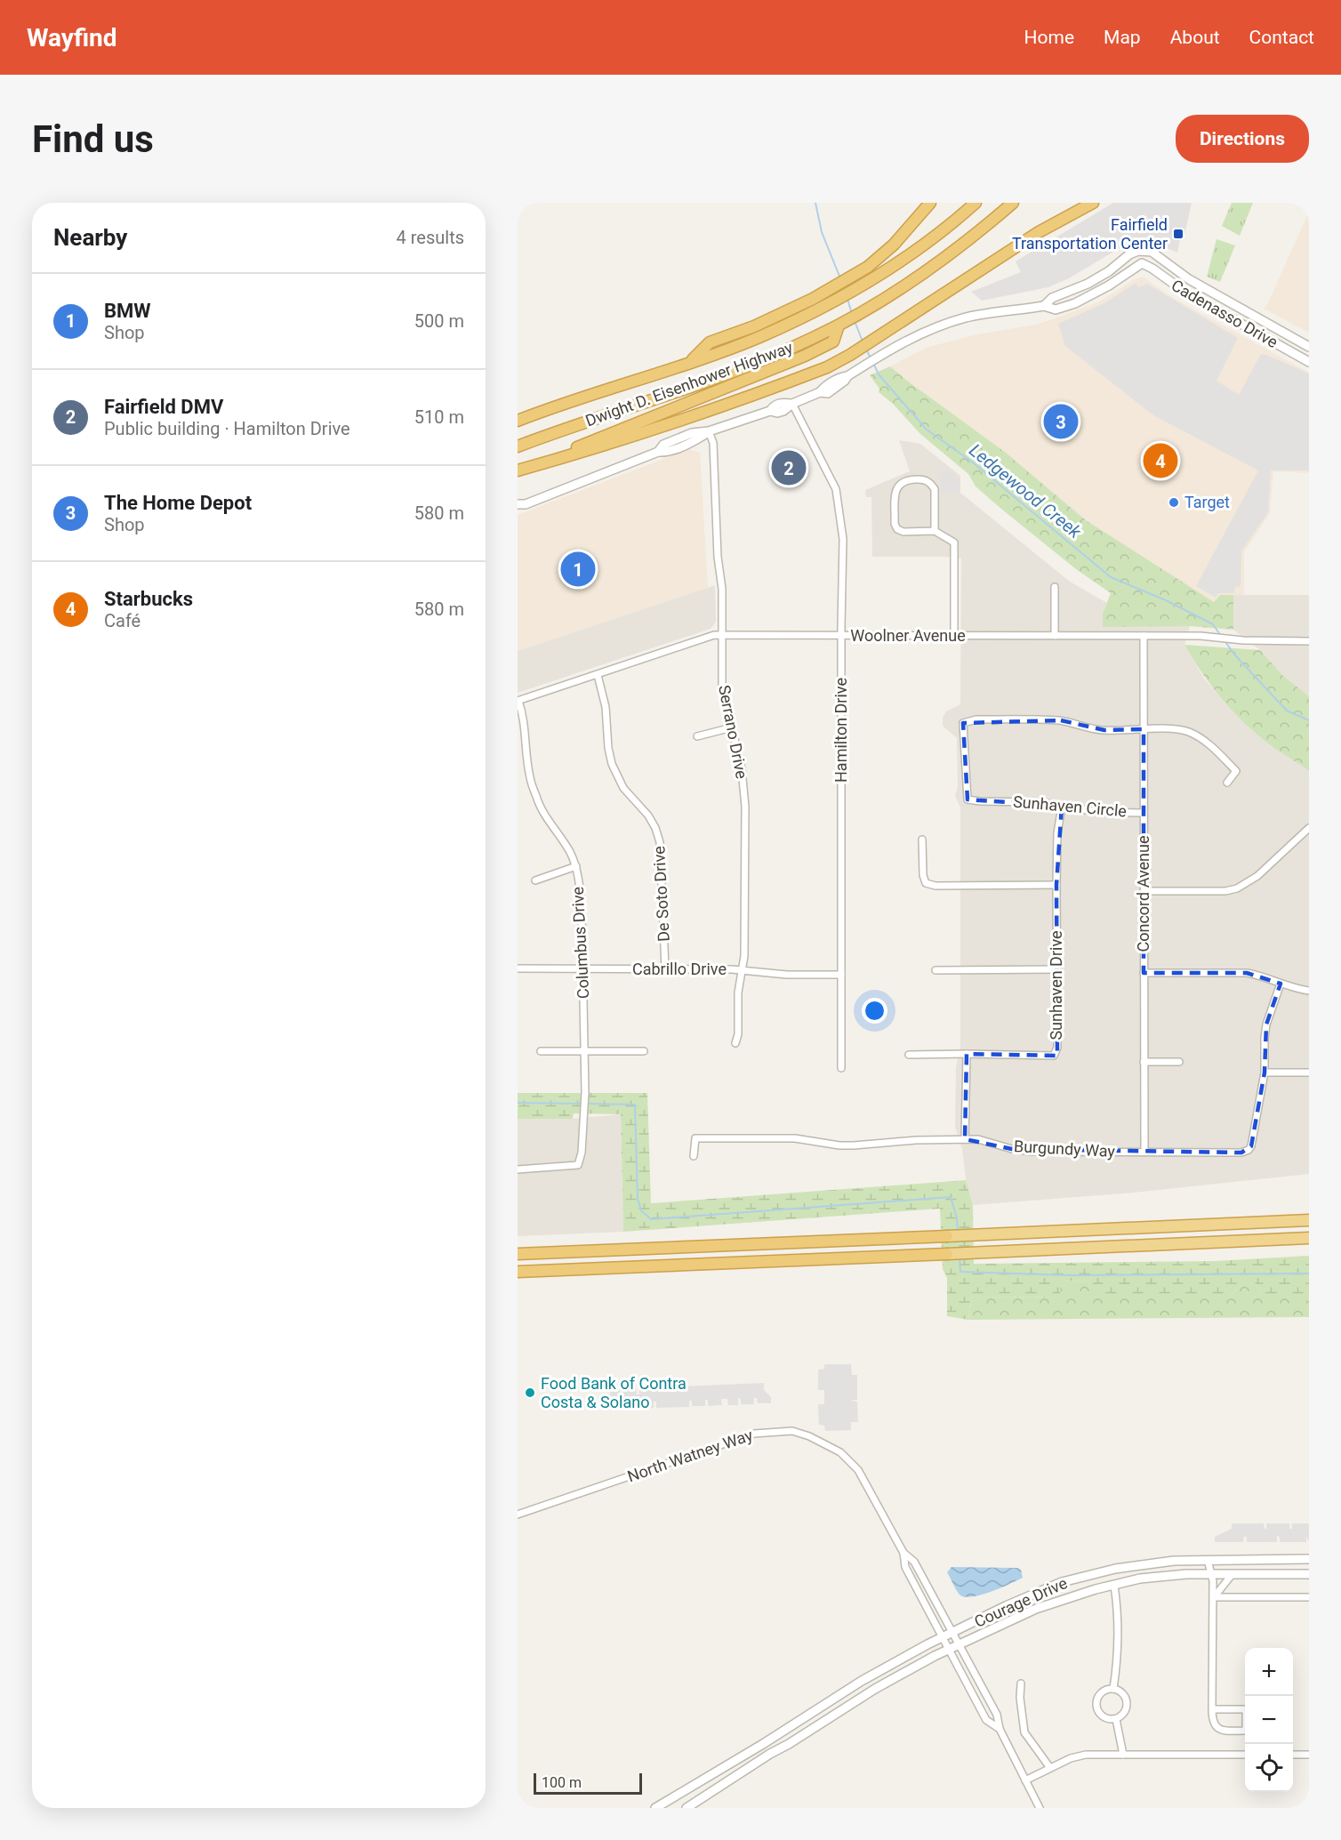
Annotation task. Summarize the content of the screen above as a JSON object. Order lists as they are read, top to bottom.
{
  "streets": {
    "highway": ["Dwight D. Eisenhower Highway"],
    "street": [
      "Cadenasso Drive",
      "Woolner Avenue",
      "Hamilton Drive",
      "Serrano Drive",
      "Sunhaven Circle",
      "De Soto Drive",
      "Concord Avenue",
      "Columbus Drive",
      "Cabrillo Drive",
      "Sunhaven Drive",
      "Burgundy Way",
      "North Watney Way",
      "Courage Drive"
    ]
  },
  "crossings": [
    ["Woolner Avenue", "Hamilton Drive"],
    ["Woolner Avenue", "Serrano Drive"],
    ["Woolner Avenue", "De Soto Drive"],
    ["Woolner Avenue", "Concord Avenue"],
    ["Woolner Avenue", "Columbus Drive"],
    ["Hamilton Drive", "Cabrillo Drive"],
    ["Serrano Drive", "Cabrillo Drive"],
    ["Sunhaven Circle", "Concord Avenue"],
    ["Sunhaven Circle", "Sunhaven Drive"],
    ["De Soto Drive", "Cabrillo Drive"],
    ["Concord Avenue", "Burgundy Way"],
    ["Columbus Drive", "Cabrillo Drive"],
    ["North Watney Way", "Courage Drive"]
  ],
  "water": ["Ledgewood Creek"],
  "places": {
    "transit": ["Fairfield Transportation Center"],
    "other": ["Target", "Food Bank of Contra Costa & Solano"]
  },
  "scale_bar": "100 m",
  "page": {
    "header": "Wayfind",
    "nav": [
      "Home",
      "Map",
      "About",
      "Contact"
    ],
    "buttons": "Directions",
    "title": "Find us",
    "heading": ["Nearby", "4 results"],
    "list": [
      {
        "mark": "1",
        "name": "BMW",
        "note": "Shop",
        "value": "500 m"
      },
      {
        "mark": "2",
        "name": "Fairfield DMV",
        "note": "Public building · Hamilton Drive",
        "value": "510 m"
      },
      {
        "mark": "3",
        "name": "The Home Depot",
        "note": "Shop",
        "value": "580 m"
      },
      {
        "mark": "4",
        "name": "Starbucks",
        "note": "Café",
        "value": "580 m"
      }
    ],
    "pins": [
      "3",
      "4",
      "2",
      "1"
    ],
    "map_buttons": ["+", "−"],
    "scale": "100 m"
  }
}
